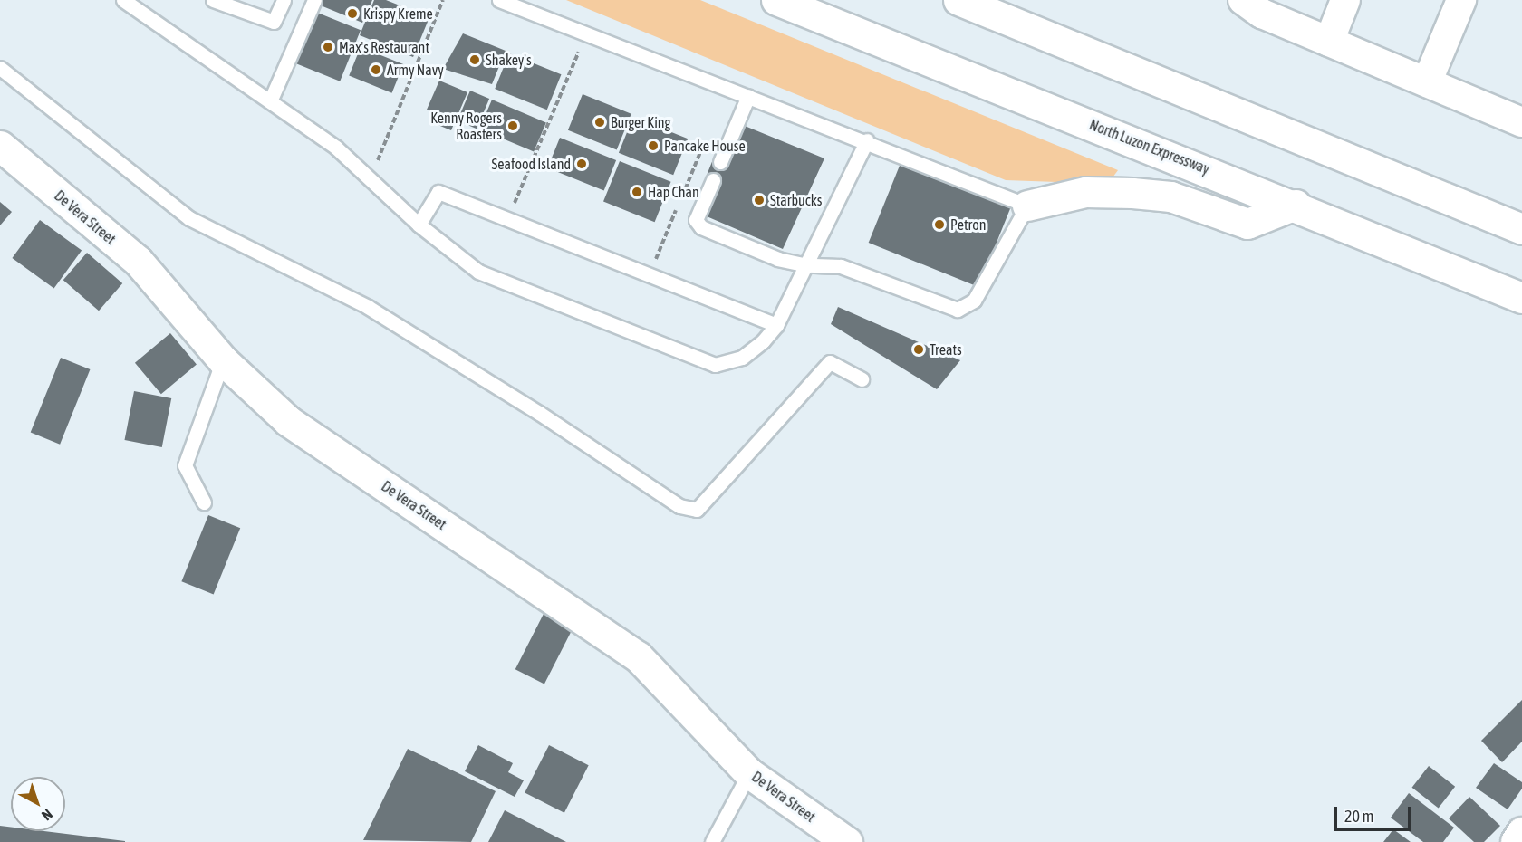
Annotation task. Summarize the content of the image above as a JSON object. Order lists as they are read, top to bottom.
{
  "streets": {
    "main road": ["North Luzon Expressway", "De Vera Street"]
  },
  "places": [
    "Krispy Kreme",
    "Max's Restaurant",
    "Shakey's",
    "Army Navy",
    "Burger King",
    "Kenny Rogers Roasters",
    "Pancake House",
    "Seafood Island",
    "Hap Chan",
    "Starbucks",
    "Petron",
    "Treats"
  ],
  "scale_bar": "20 m",
  "north": "bottom right"
}
